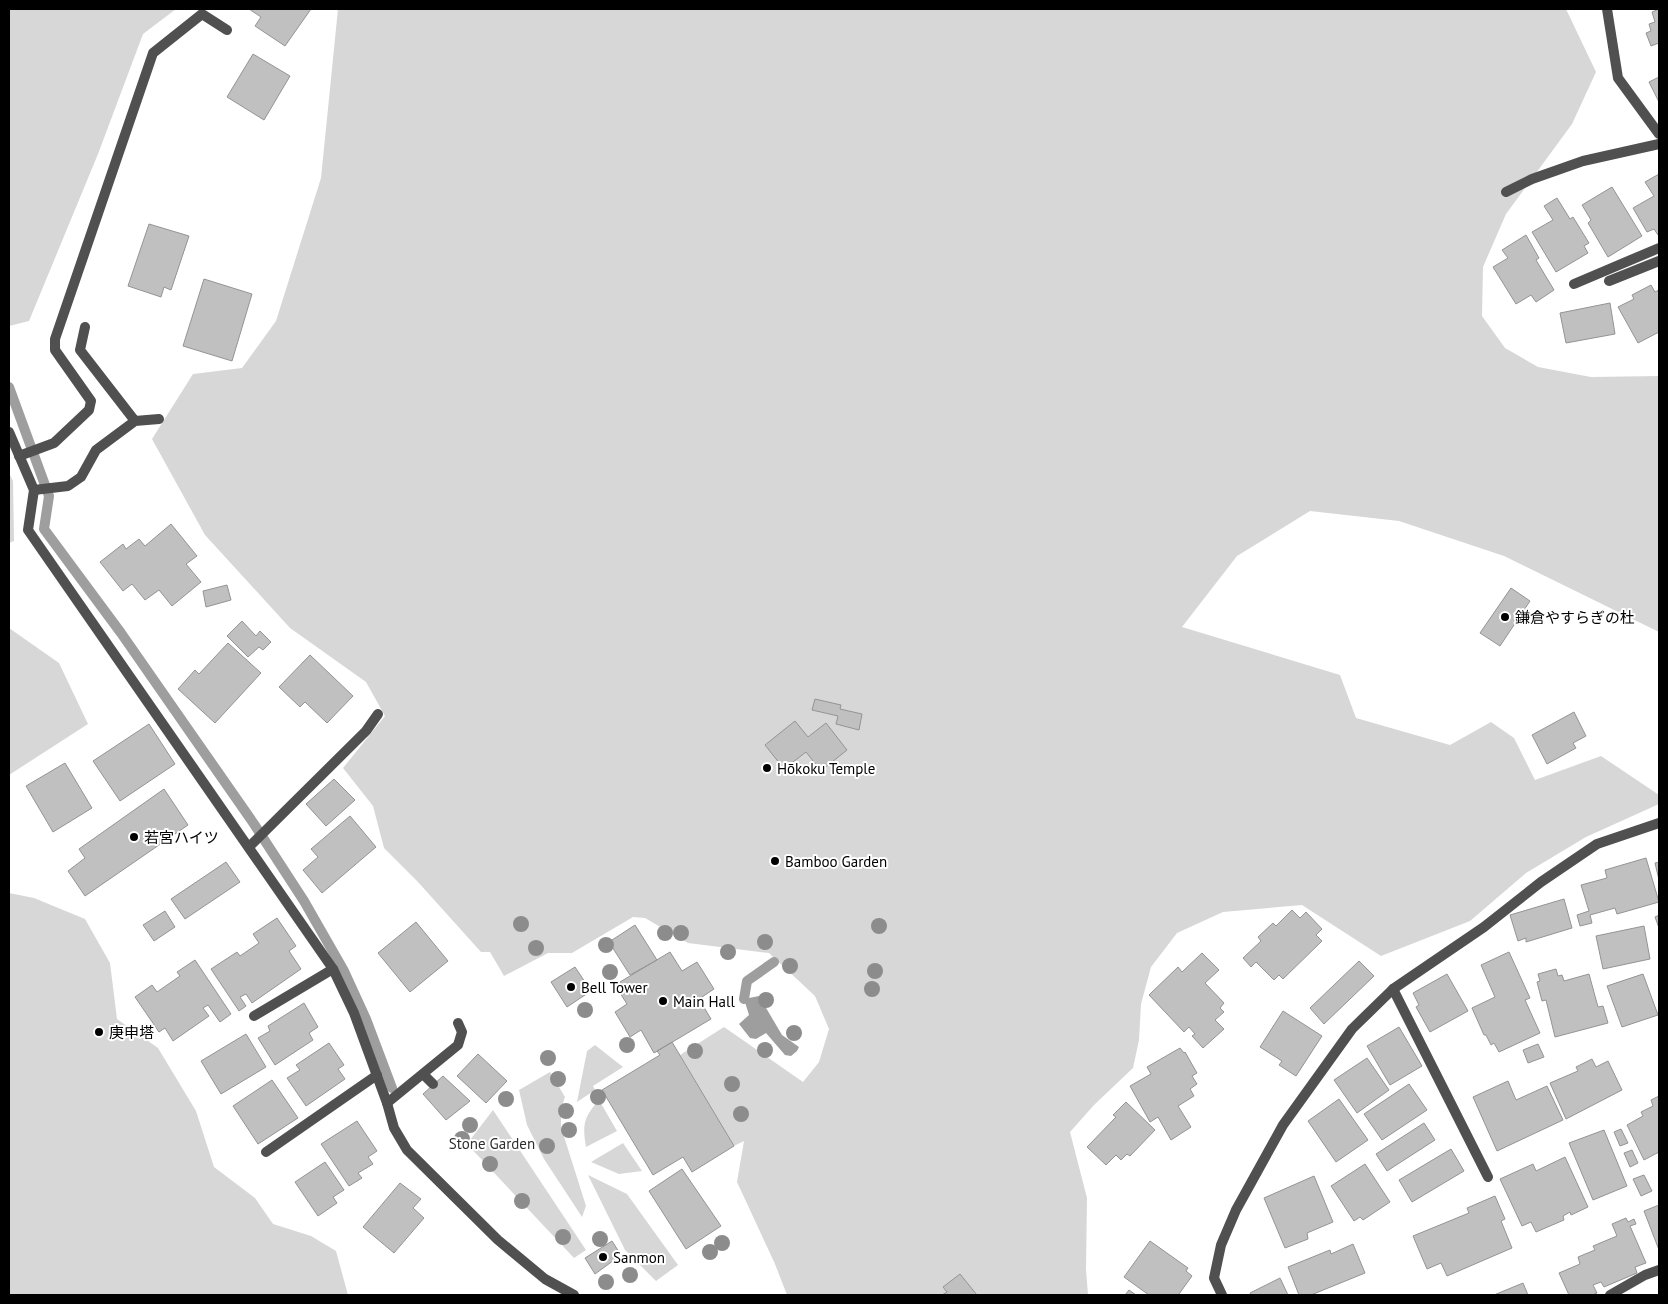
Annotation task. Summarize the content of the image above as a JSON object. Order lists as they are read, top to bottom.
{
  "parks": ["Stone Garden"],
  "places": [
    "鎌倉やすらぎの杜",
    "Hōkoku Temple",
    "若宮ハイツ",
    "Bamboo Garden",
    "Bell Tower",
    "Main Hall",
    "庚申塔",
    "Sanmon"
  ]
}
